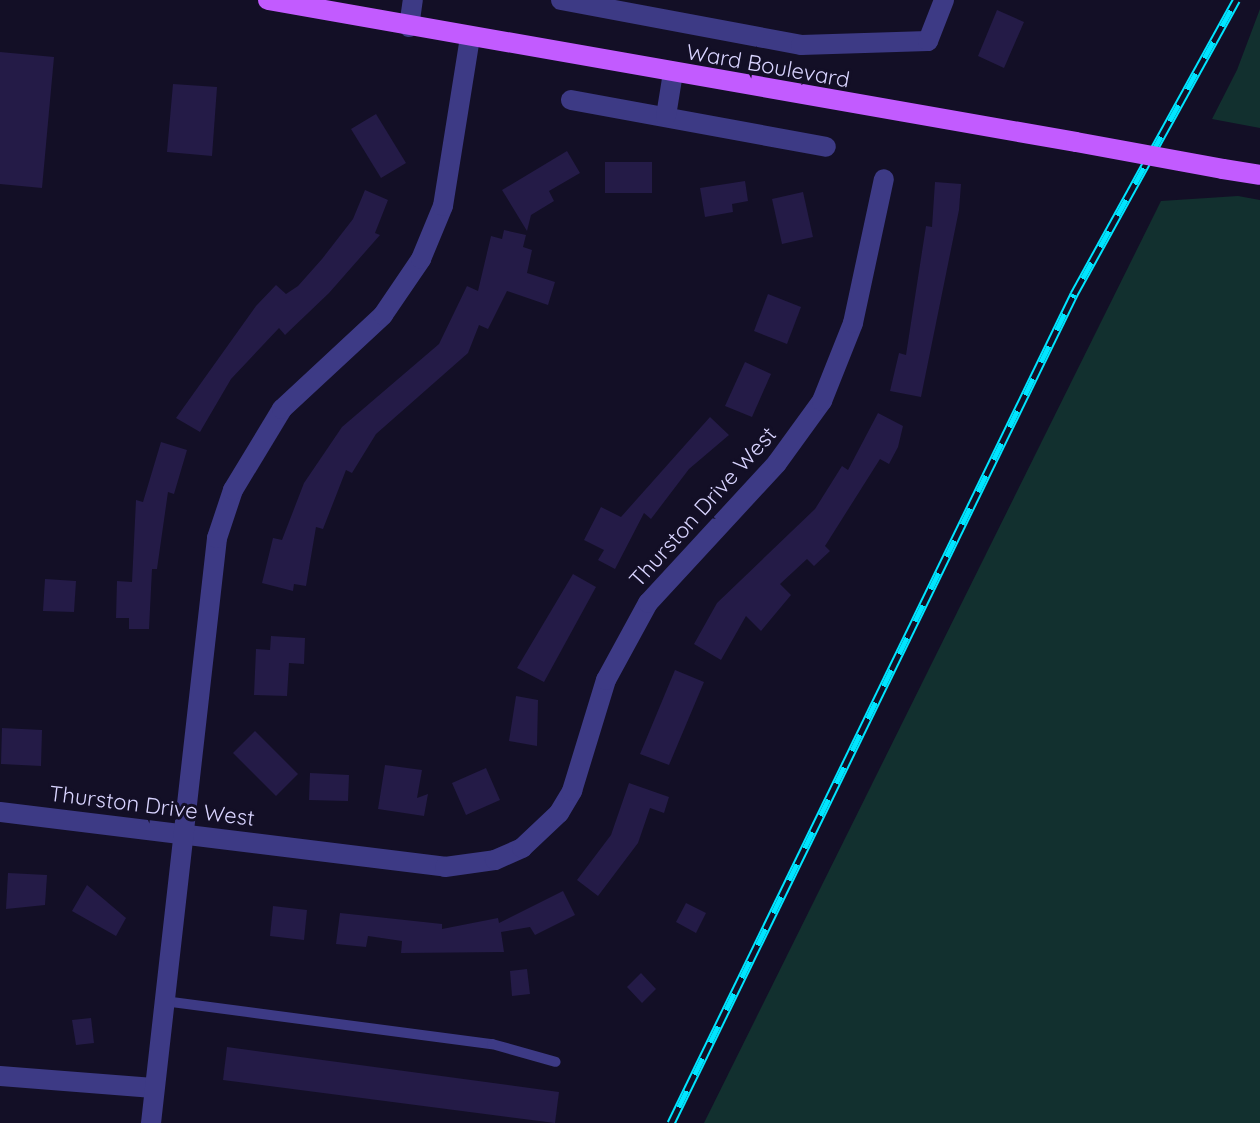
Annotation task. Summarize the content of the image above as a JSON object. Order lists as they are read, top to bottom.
{
  "streets": {
    "main road": ["Ward Boulevard"],
    "street": ["Thurston Drive West"]
  }
}
